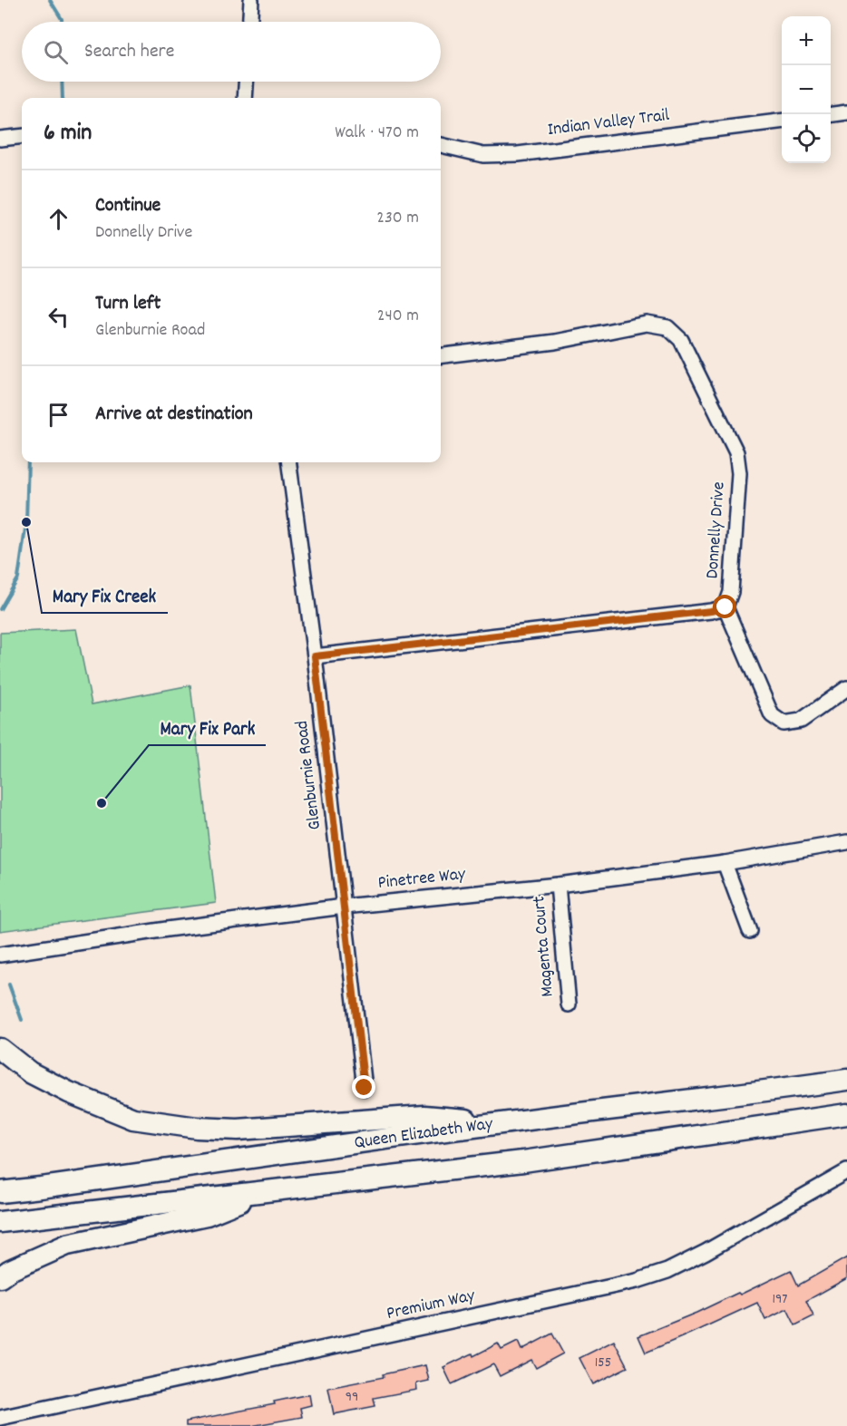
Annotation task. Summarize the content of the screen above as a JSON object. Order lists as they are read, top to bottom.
{
  "streets": {
    "highway": ["Queen Elizabeth Way"],
    "street": [
      "Indian Valley Trail",
      "Donnelly Drive",
      "Glenburnie Road",
      "Pinetree Way",
      "Magenta Court",
      "Premium Way"
    ]
  },
  "crossings": [
    ["Glenburnie Road", "Pinetree Way"],
    ["Pinetree Way", "Magenta Court"]
  ],
  "places": ["Mary Fix Creek", "Mary Fix Park"],
  "house_numbers": ["197", "155", "99"],
  "page": {
    "map_buttons": ["+", "−"],
    "search": "Search here",
    "heading": ["6 min", "Walk · 470 m"],
    "list": [
      ["Continue", "Donnelly Drive", "230 m"],
      ["Turn left", "Glenburnie Road", "240 m"],
      "Arrive at destination"
    ]
  }
}
